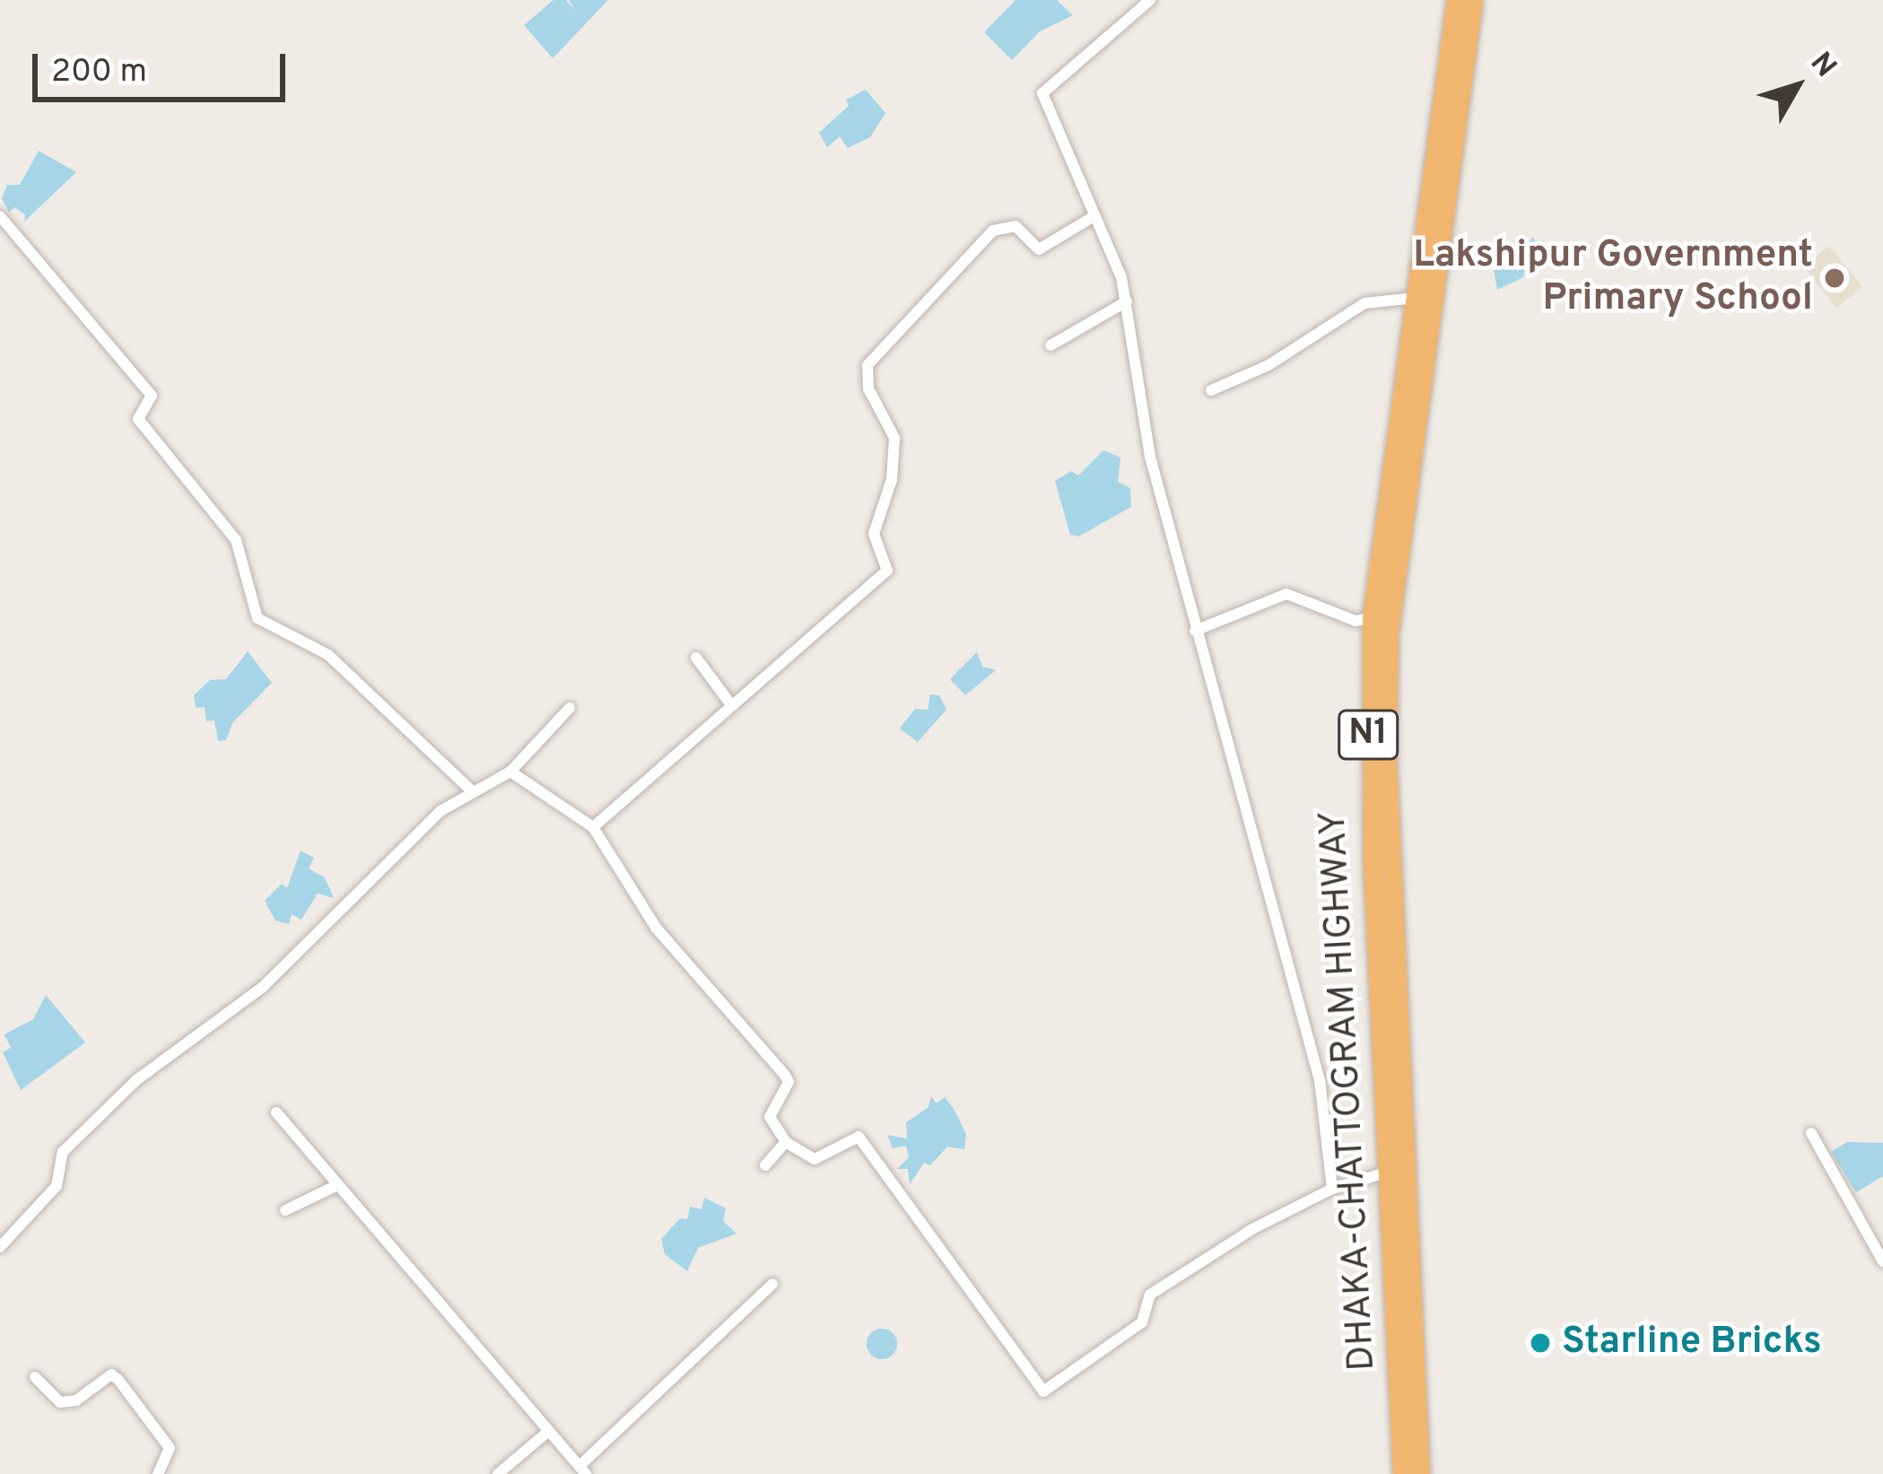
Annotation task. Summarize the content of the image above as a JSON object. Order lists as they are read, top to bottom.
{
  "streets": {
    "highway": ["N1", "DHAKA-CHATTOGRAM HIGHWAY"]
  },
  "places": ["Lakshipur Government Primary School", "Starline Bricks"],
  "scale_bar": "200 m",
  "north": "top right"
}
